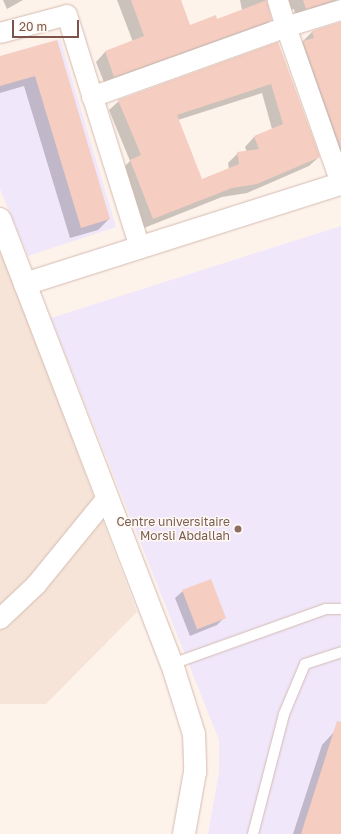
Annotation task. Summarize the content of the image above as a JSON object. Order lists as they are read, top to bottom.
{
  "places": ["Centre universitaire Morsli Abdallah"],
  "scale_bar": "20 m"
}
